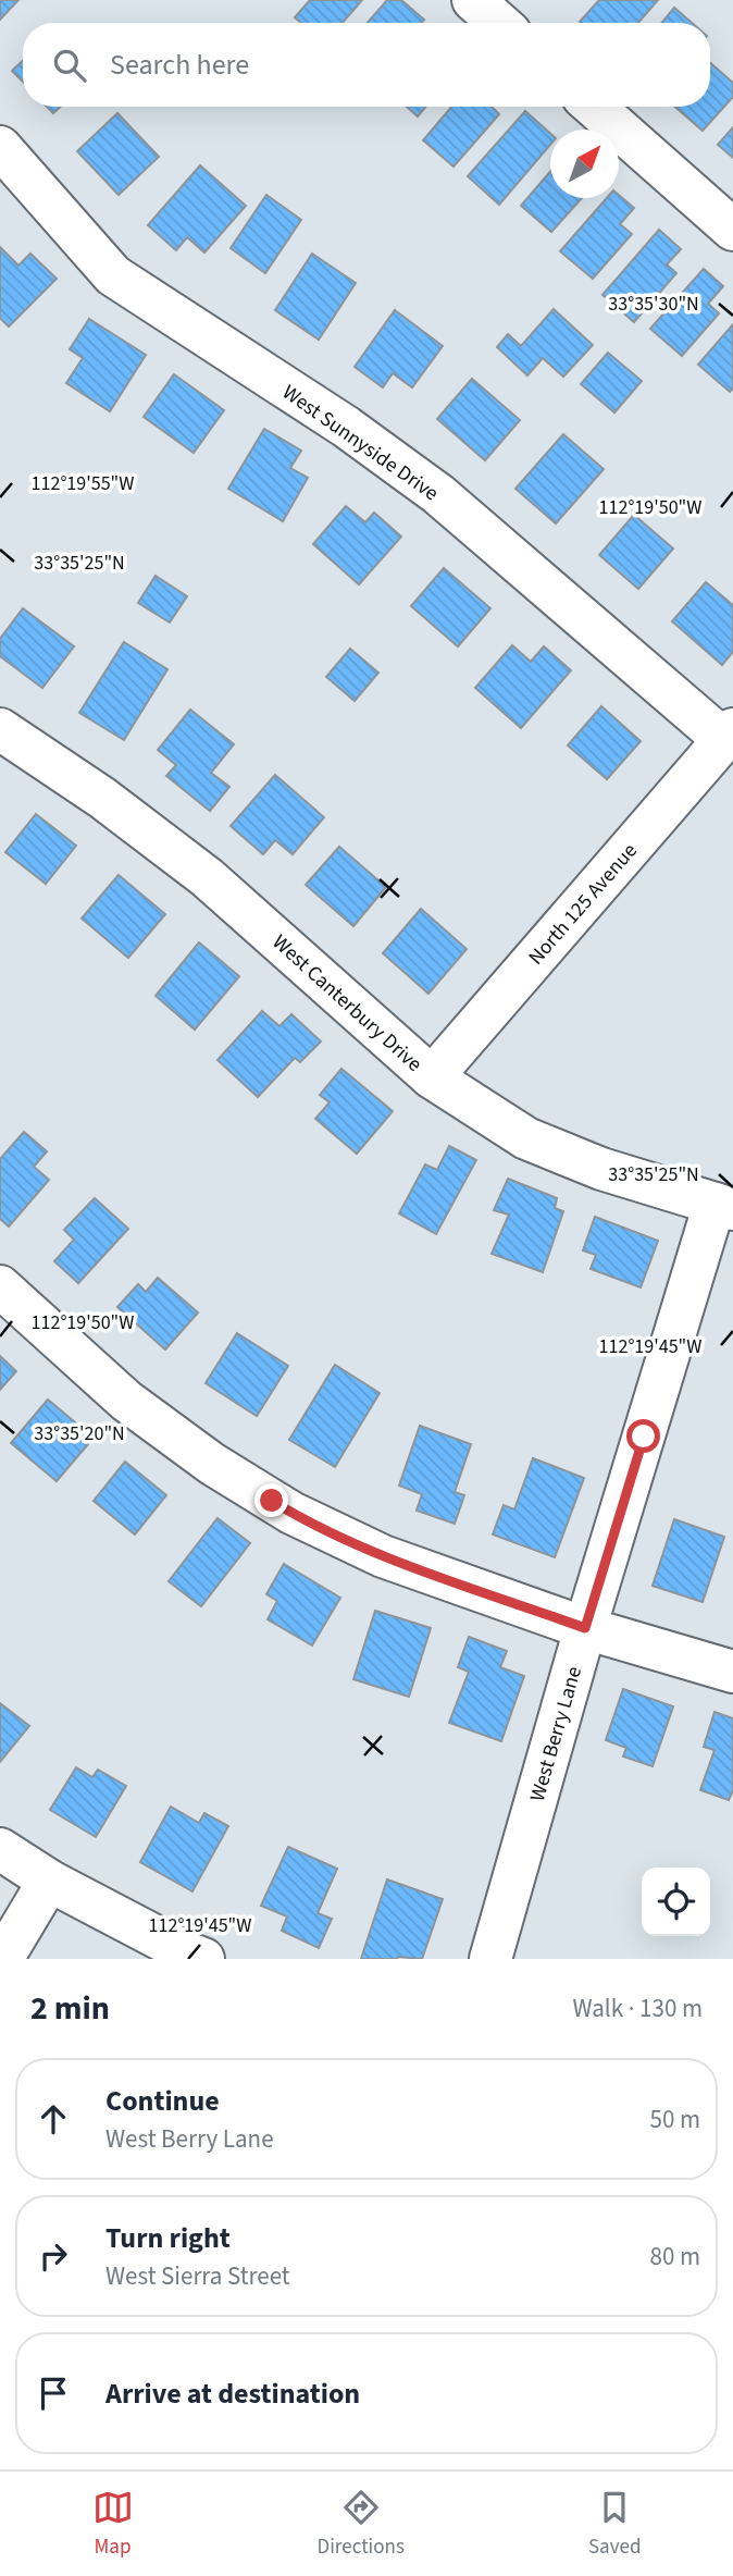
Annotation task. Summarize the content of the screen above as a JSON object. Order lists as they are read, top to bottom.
{
  "streets": {
    "street": [
      "West Sunnyside Drive",
      "North 125 Avenue",
      "West Canterbury Drive",
      "West Berry Lane"
    ]
  },
  "crossings": [
    ["West Sunnyside Drive", "North 125 Avenue"],
    ["North 125 Avenue", "West Canterbury Drive"],
    ["West Canterbury Drive", "West Berry Lane"]
  ],
  "north": "top right",
  "page": {
    "search": "Search here",
    "heading": ["2 min", "Walk · 130 m"],
    "list": [
      ["Continue", "West Berry Lane", "50 m"],
      ["Turn right", "West Sierra Street", "80 m"],
      "Arrive at destination"
    ],
    "nav": ["Map", "Directions", "Saved"]
  },
  "coordinates": [
    "33°35'30\"N",
    "112°19'55\"W",
    "112°19'50\"W",
    "33°35'25\"N",
    "112°19'45\"W",
    "33°35'20\"N"
  ]
}
